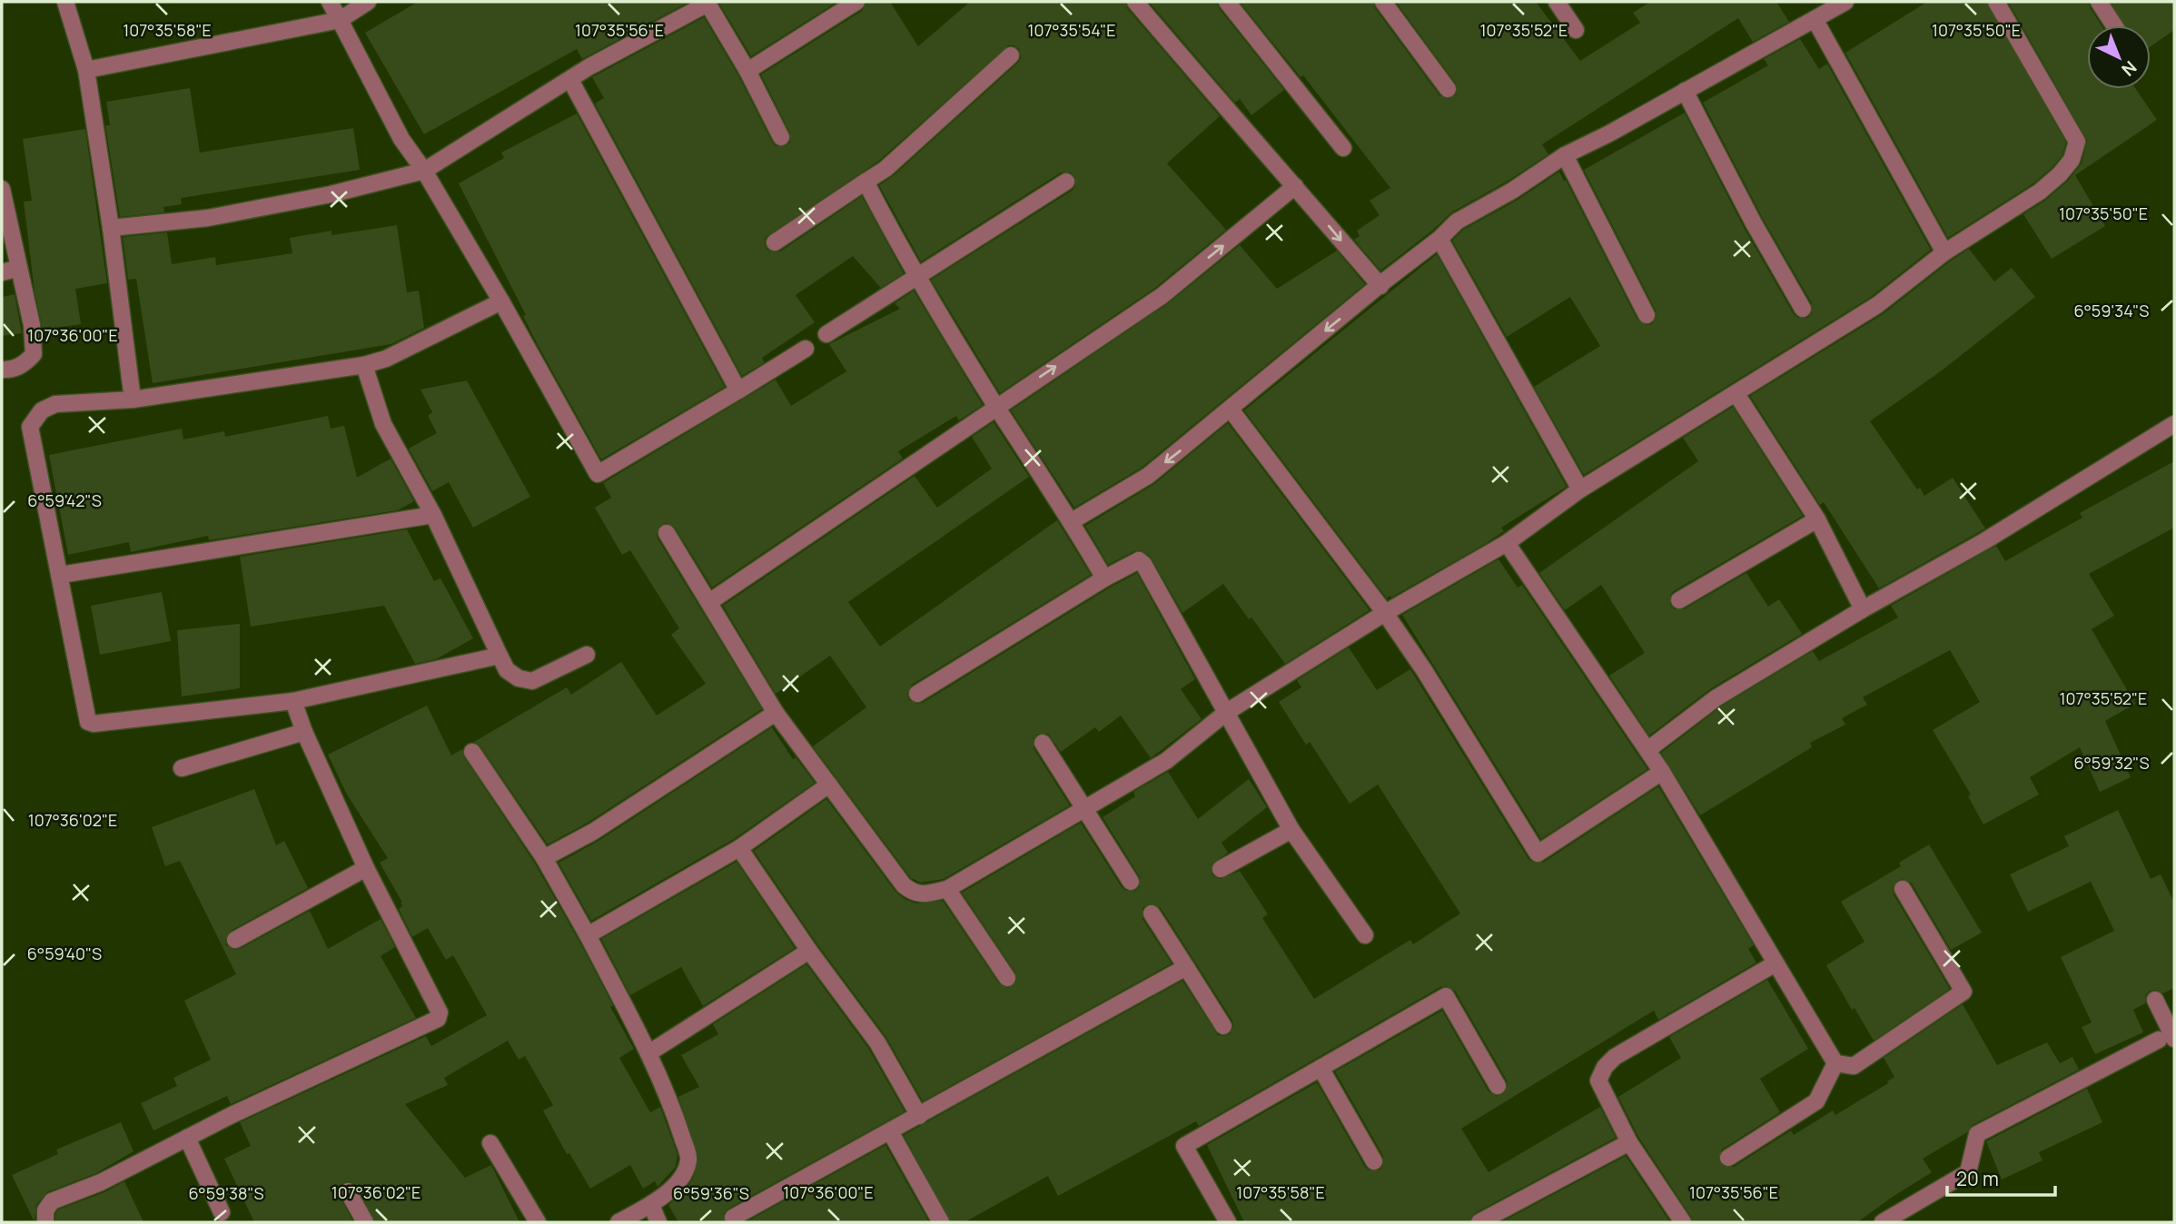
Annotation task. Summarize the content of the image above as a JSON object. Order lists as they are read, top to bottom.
{
  "scale_bar": "20 m",
  "north": "bottom right",
  "coordinates": [
    "107°35'58\"E",
    "107°35'56\"E",
    "107°35'54\"E",
    "107°35'52\"E",
    "107°35'50\"E",
    "6°59'34\"S",
    "107°36'00\"E",
    "6°59'42\"S",
    "6°59'32\"S",
    "107°36'02\"E",
    "6°59'40\"S",
    "6°59'38\"S",
    "6°59'36\"S"
  ]
}
